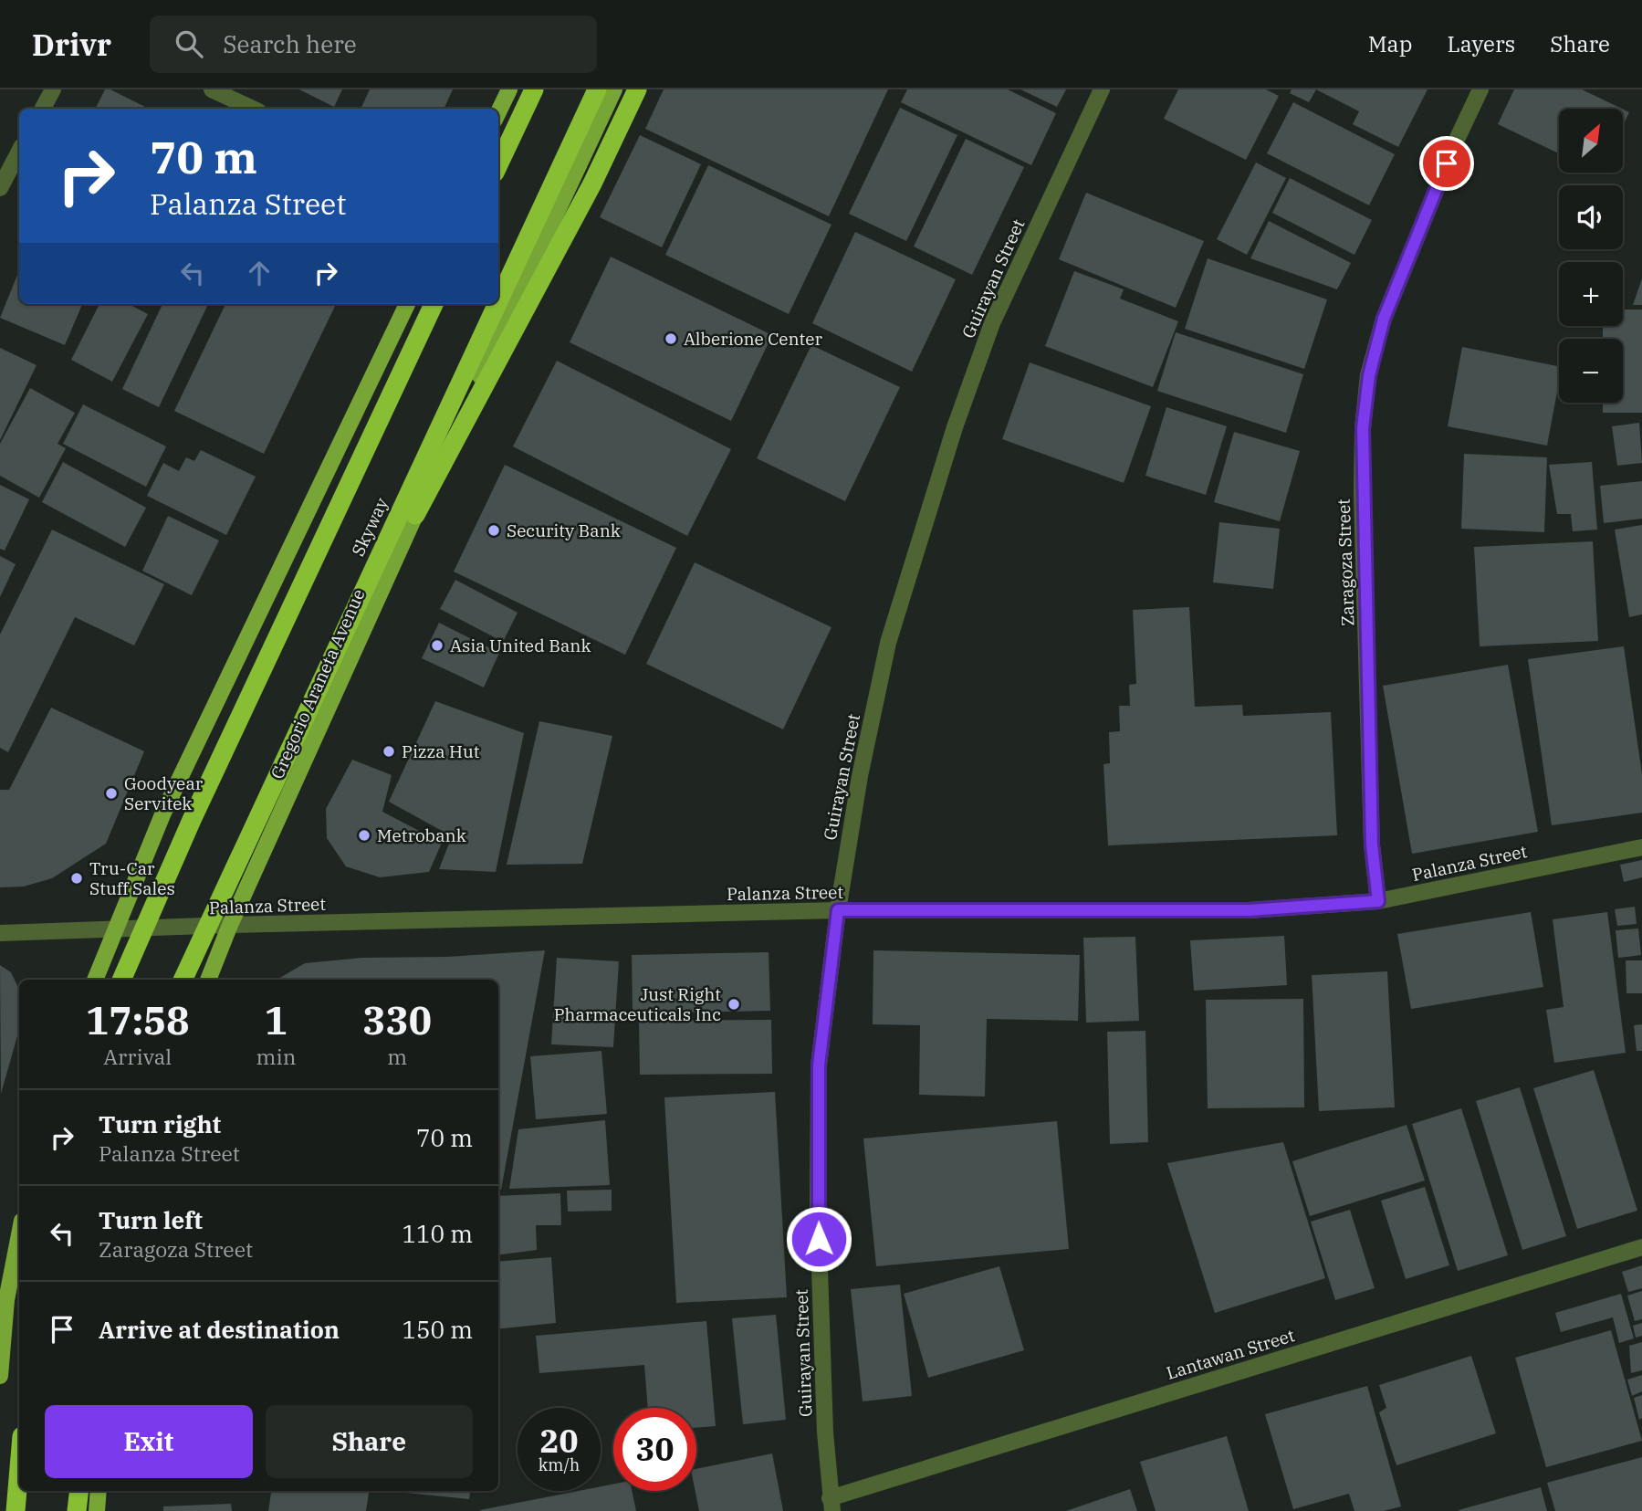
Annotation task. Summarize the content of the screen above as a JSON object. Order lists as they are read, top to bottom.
{
  "streets": {
    "highway": ["Skyway"],
    "main road": ["Gregorio Araneta Avenue"],
    "street": [
      "Guirayan Street",
      "Zaragoza Street",
      "Palanza Street",
      "Lantawan Street"
    ]
  },
  "crossings": [
    ["Guirayan Street", "Palanza Street"],
    ["Guirayan Street", "Lantawan Street"],
    ["Zaragoza Street", "Palanza Street"],
    ["Gregorio Araneta Avenue", "Palanza Street"]
  ],
  "places": [
    "Alberione Center",
    "Security Bank",
    "Asia United Bank",
    "Pizza Hut",
    "Goodyear Servitek",
    "Metrobank",
    "Tru-Car Stuff Sales",
    "Just Right Pharmaceuticals Inc"
  ],
  "north": "top right",
  "page": {
    "header": "Drivr",
    "search": "Search here",
    "nav": ["Map", "Layers", "Share"],
    "map_buttons": ["+", "−"],
    "turn": ["70 m", "Palanza Street"],
    "eta": [
      "17:58",
      "Arrival",
      "1",
      "min",
      "330",
      "m"
    ],
    "list": [
      {
        "name": "Turn right",
        "note": "Palanza Street",
        "value": "70 m"
      },
      {
        "name": "Turn left",
        "note": "Zaragoza Street",
        "value": "110 m"
      },
      {
        "name": "Arrive at destination",
        "value": "150 m"
      }
    ],
    "buttons": ["Exit", "Share"],
    "speed": "20 km/h",
    "limit": "30"
  }
}
